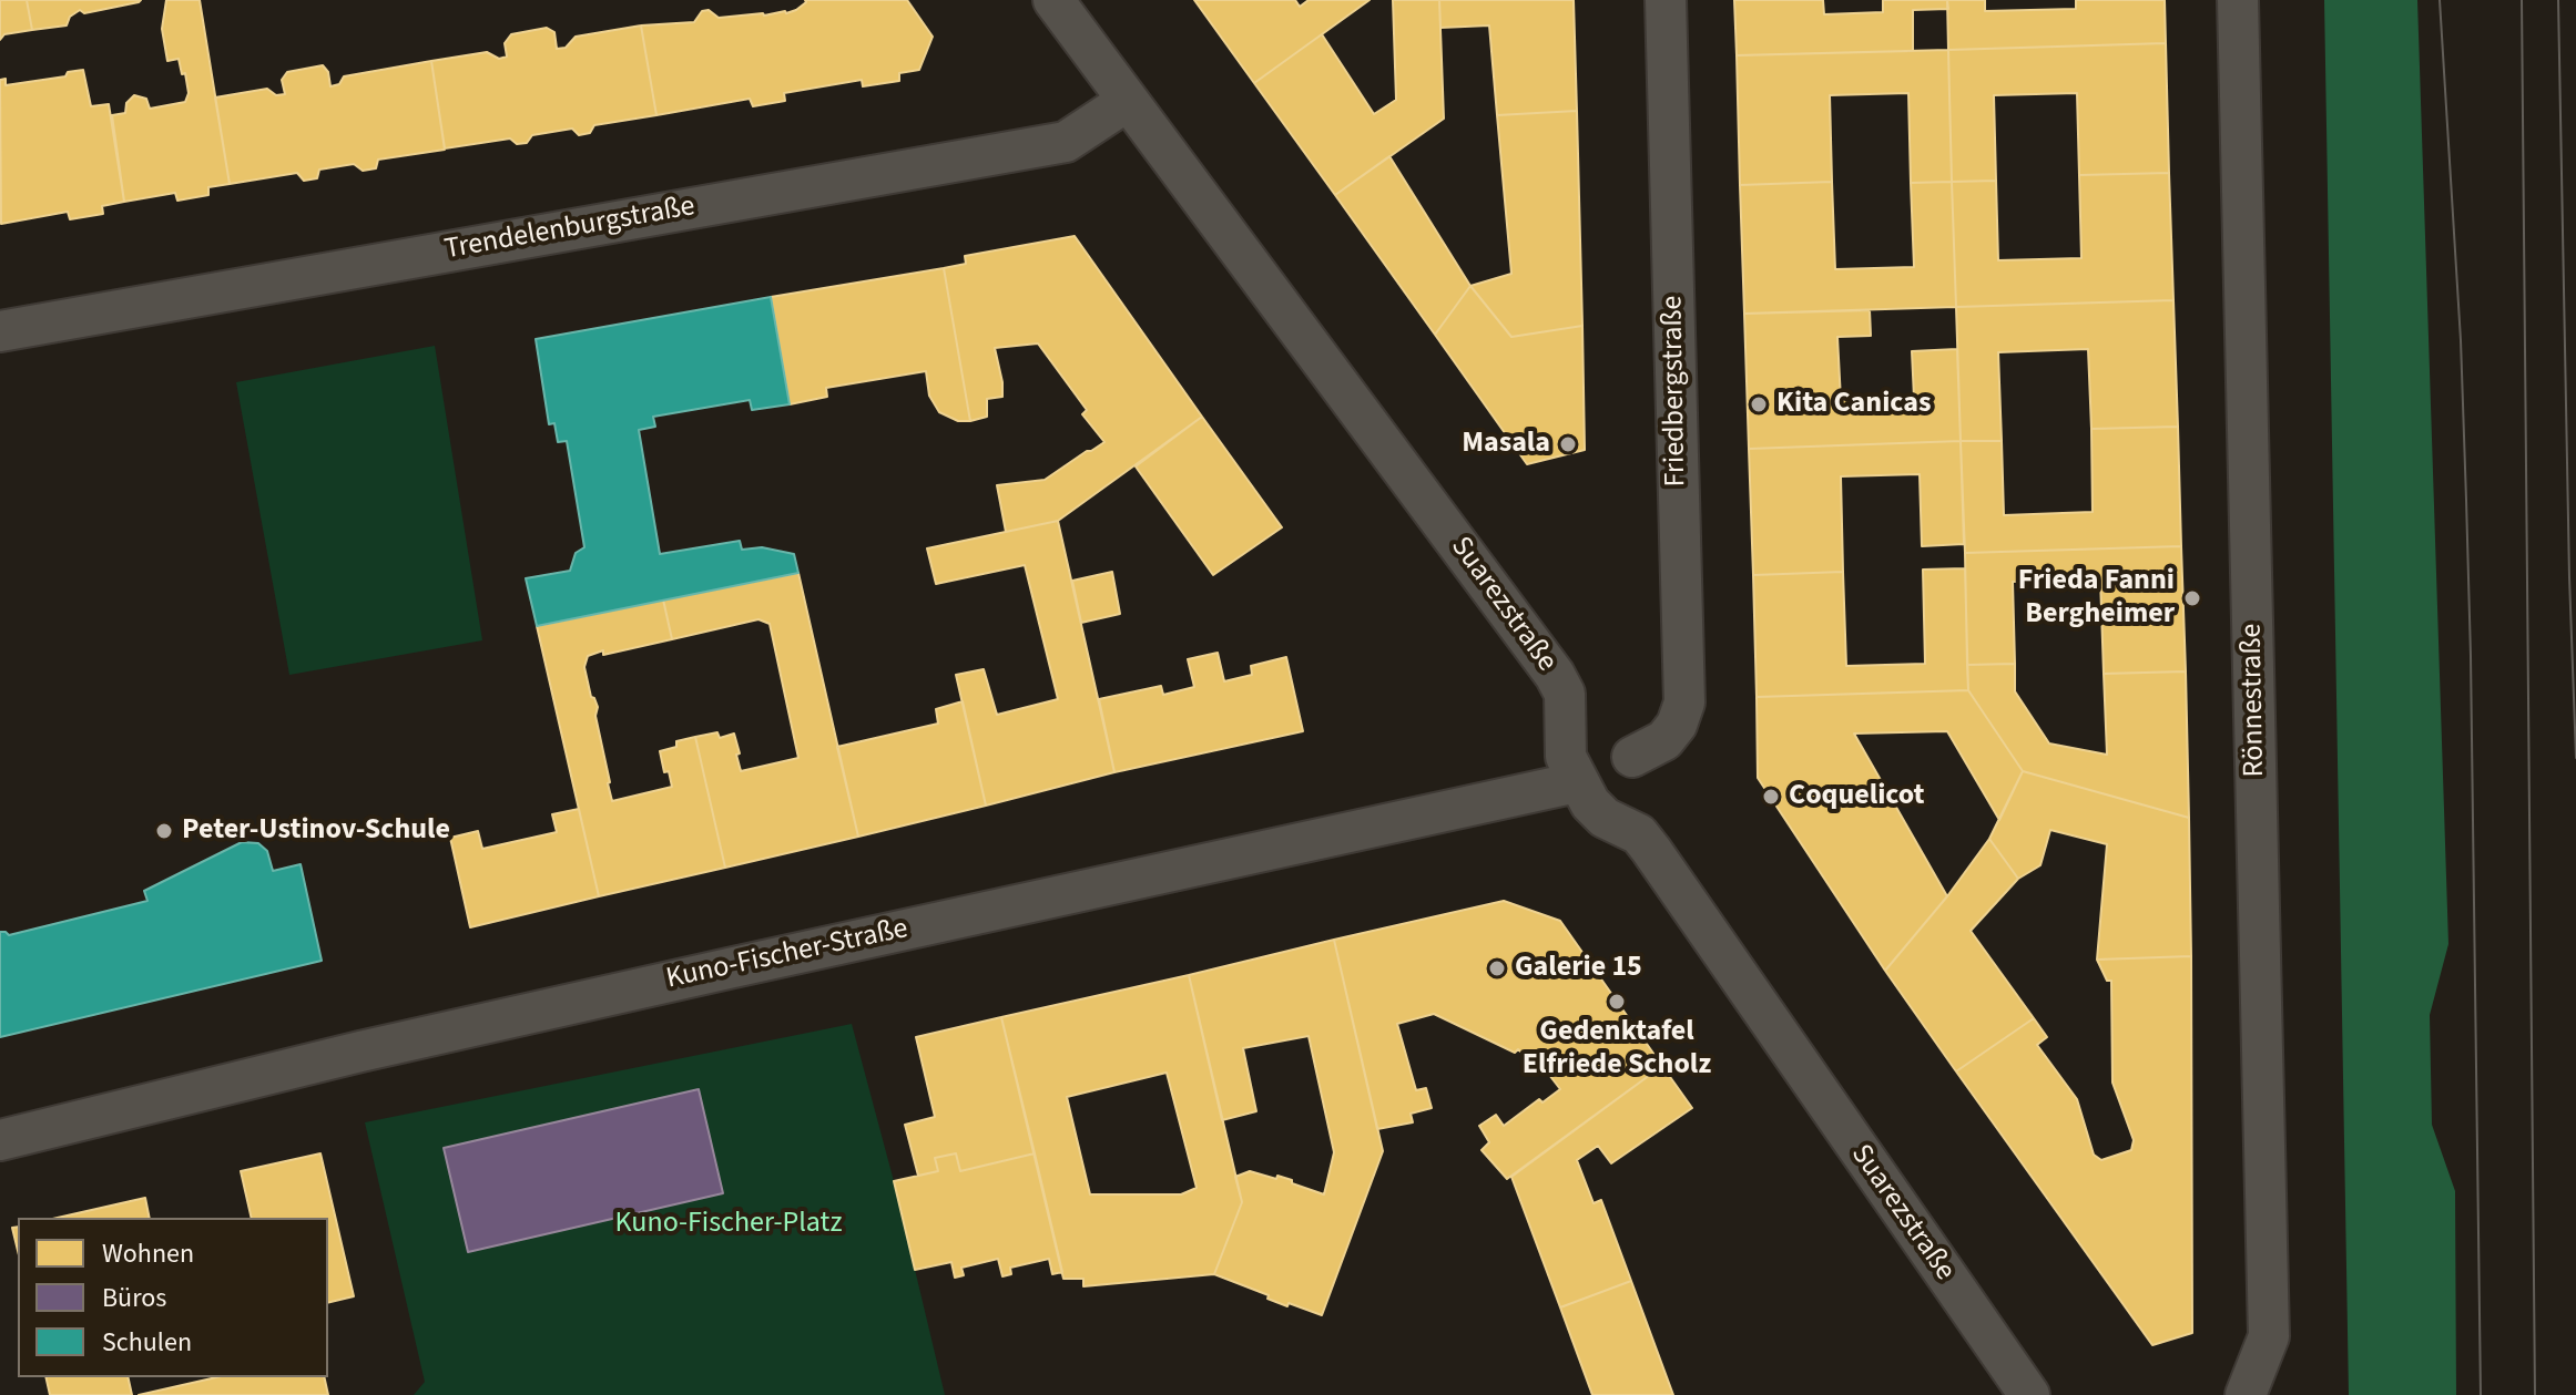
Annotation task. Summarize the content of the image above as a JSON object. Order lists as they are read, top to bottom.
{
  "streets": {
    "street": [
      "Trendelenburgstraße",
      "Friedbergstraße",
      "Suarezstraße",
      "Rönnestraße",
      "Kuno-Fischer-Straße"
    ]
  },
  "crossings": [
    ["Trendelenburgstraße", "Suarezstraße"],
    ["Suarezstraße", "Kuno-Fischer-Straße"]
  ],
  "parks": ["Kuno-Fischer-Platz"],
  "places": [
    "Kita Canicas",
    "Masala",
    "Frieda Fanni Bergheimer",
    "Coquelicot",
    "Peter-Ustinov-Schule",
    "Galerie 15",
    "Gedenktafel Elfriede Scholz"
  ],
  "legend": ["Wohnen", "Büros", "Schulen"]
}
